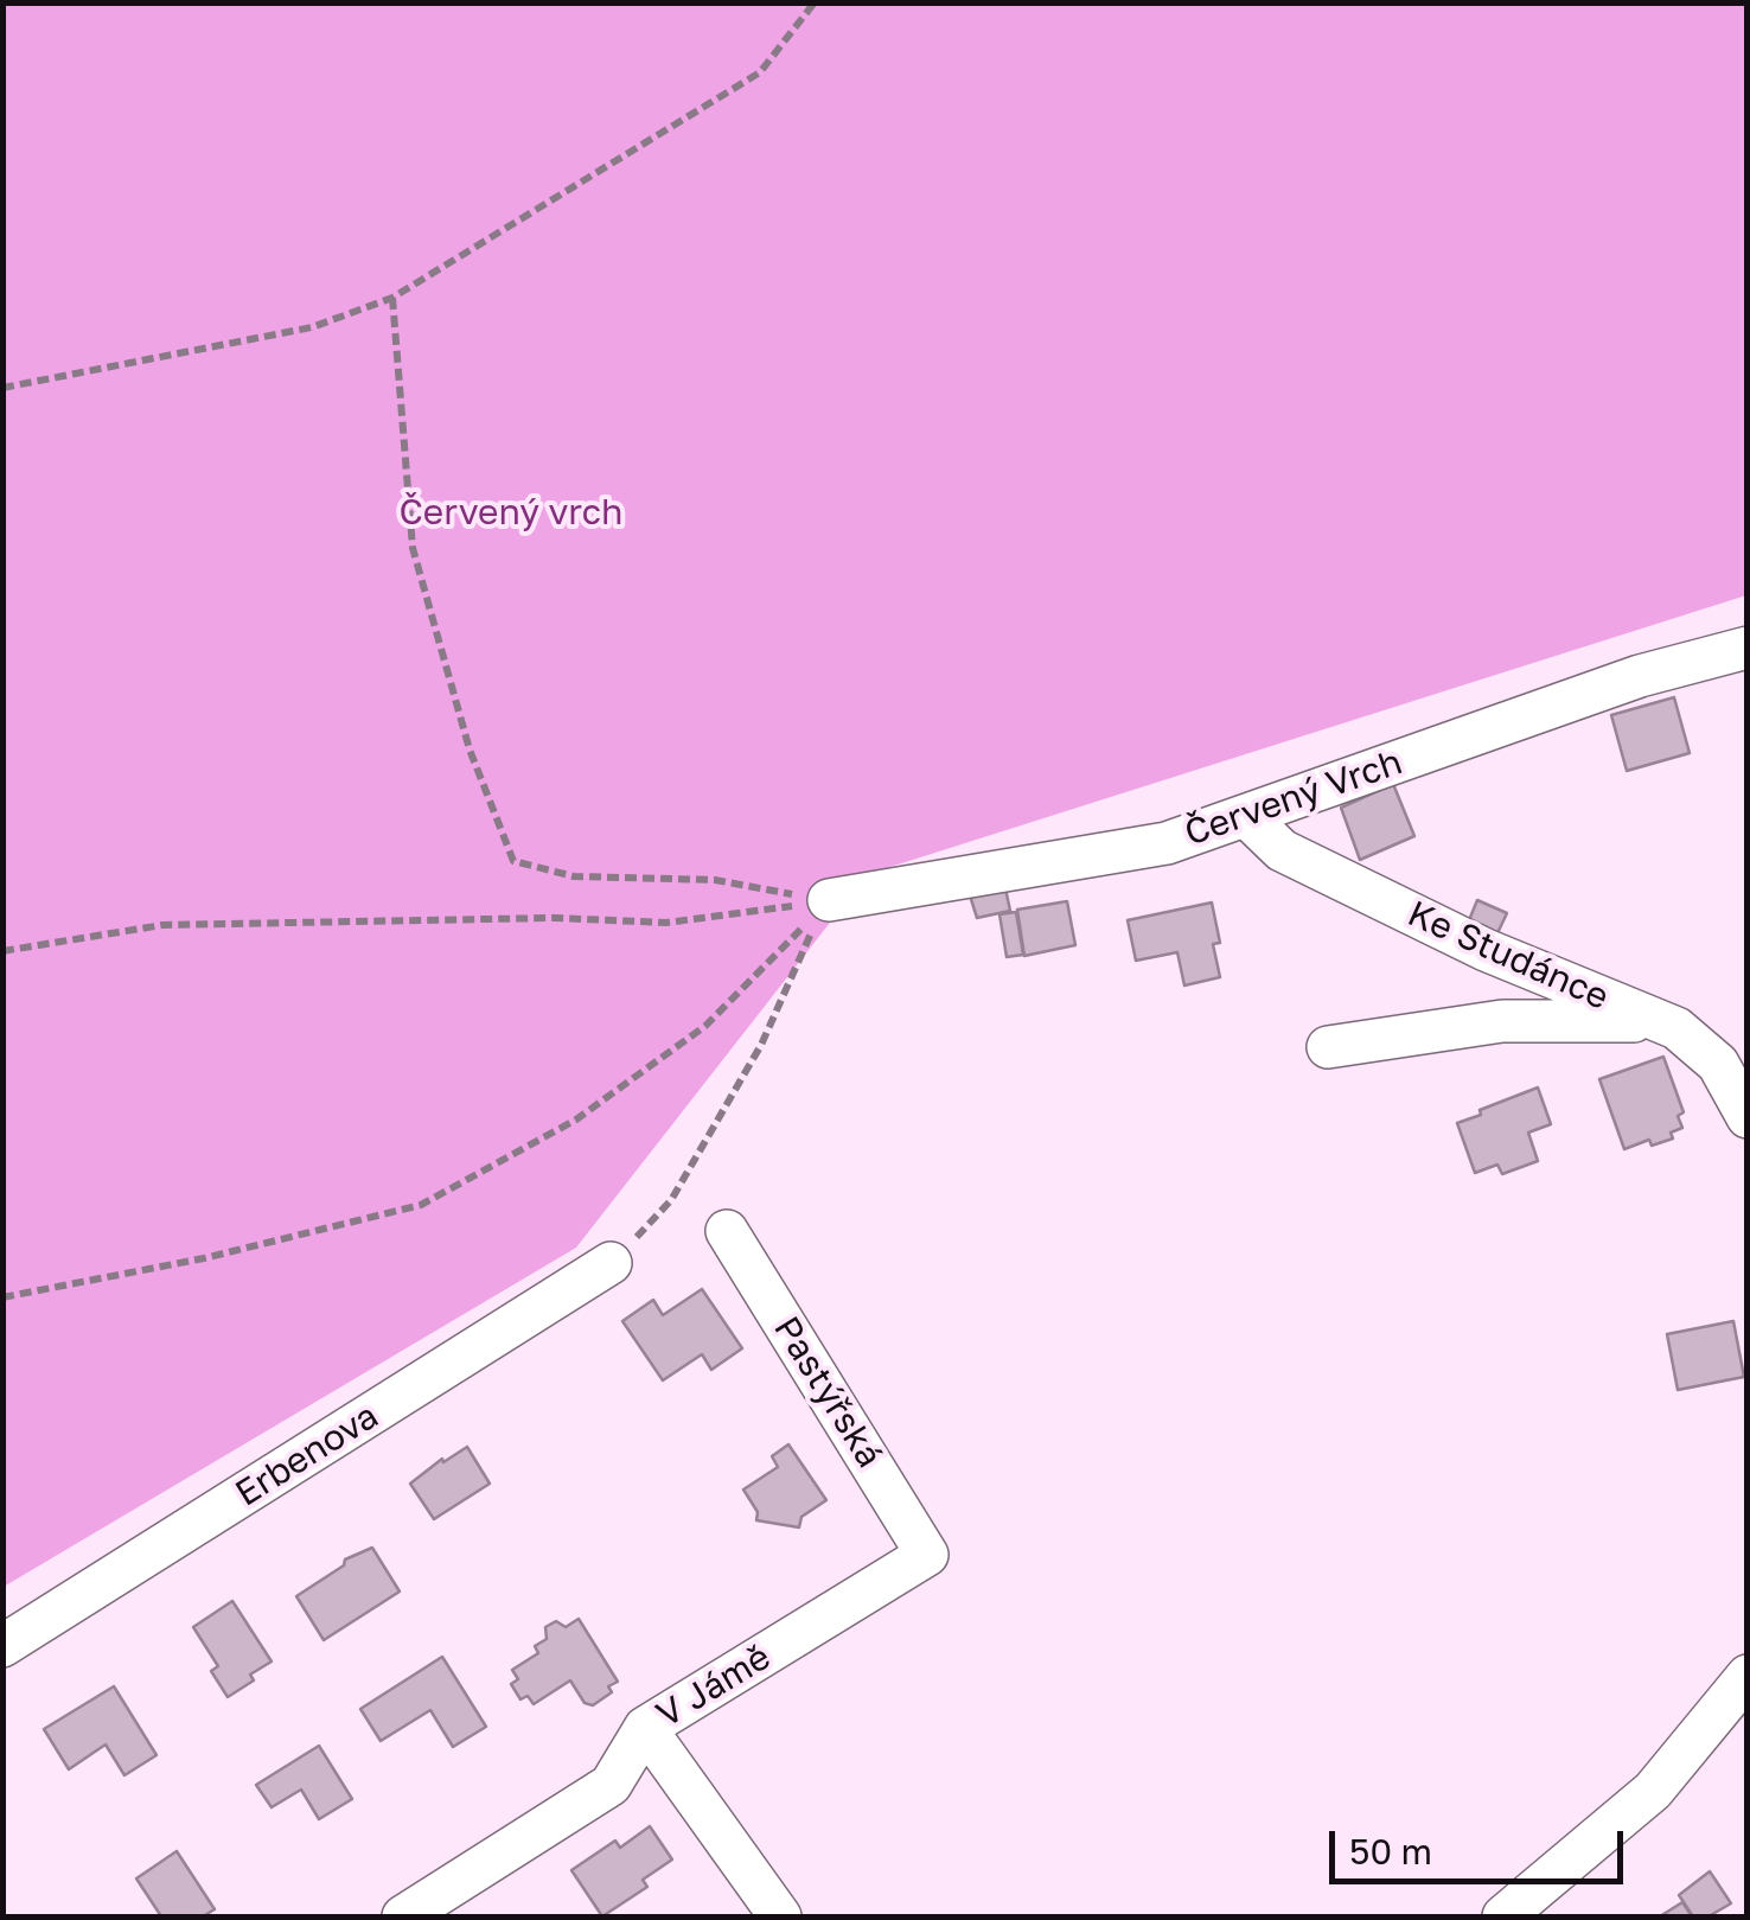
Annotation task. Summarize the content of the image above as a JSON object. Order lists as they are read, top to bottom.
{
  "streets": {
    "street": [
      "Červený Vrch",
      "Ke Studánce",
      "Pastýřská",
      "Erbenova",
      "V Jámě"
    ]
  },
  "crossings": [
    ["Červený Vrch", "Ke Studánce"],
    ["Pastýřská", "V Jámě"]
  ],
  "parks": ["Červený vrch"],
  "scale_bar": "50 m"
}
